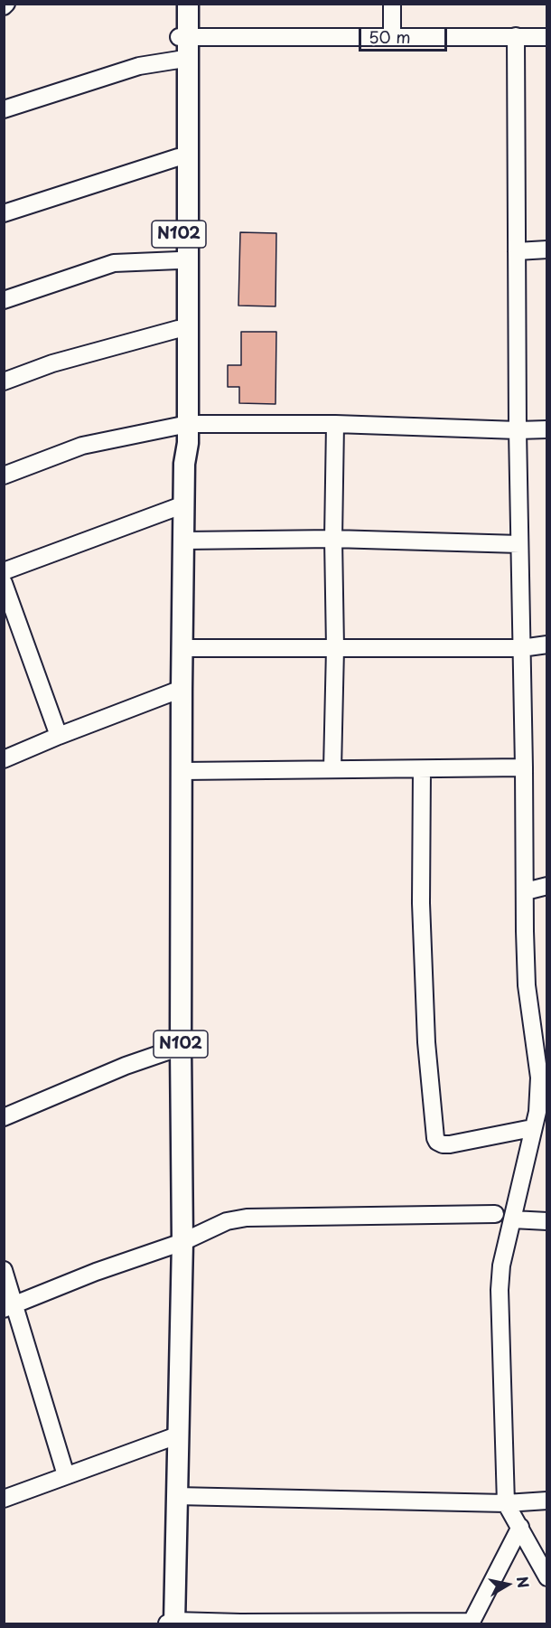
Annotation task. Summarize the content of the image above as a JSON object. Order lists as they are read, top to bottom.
{
  "streets": {
    "main road": ["N102"]
  },
  "scale_bar": "50 m",
  "north": "right"
}
